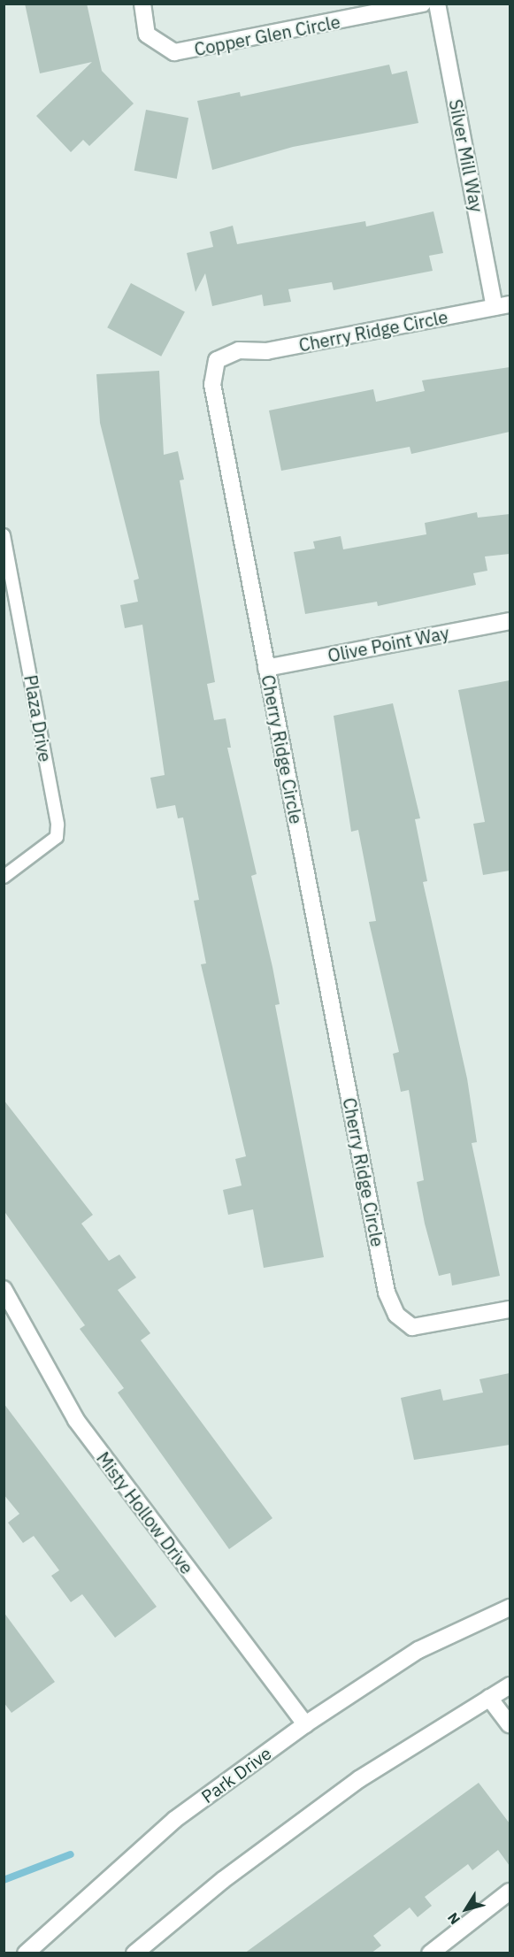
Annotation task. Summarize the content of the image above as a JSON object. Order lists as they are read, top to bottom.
{
  "streets": {
    "street": [
      "Copper Glen Circle",
      "Silver Mill Way",
      "Cherry Ridge Circle",
      "Olive Point Way",
      "Misty Hollow Drive",
      "Park Drive"
    ],
    "lane": ["Plaza Drive"]
  },
  "crossings": [
    ["Silver Mill Way", "Cherry Ridge Circle"],
    ["Cherry Ridge Circle", "Olive Point Way"],
    ["Misty Hollow Drive", "Park Drive"]
  ],
  "north": "bottom left"
}
